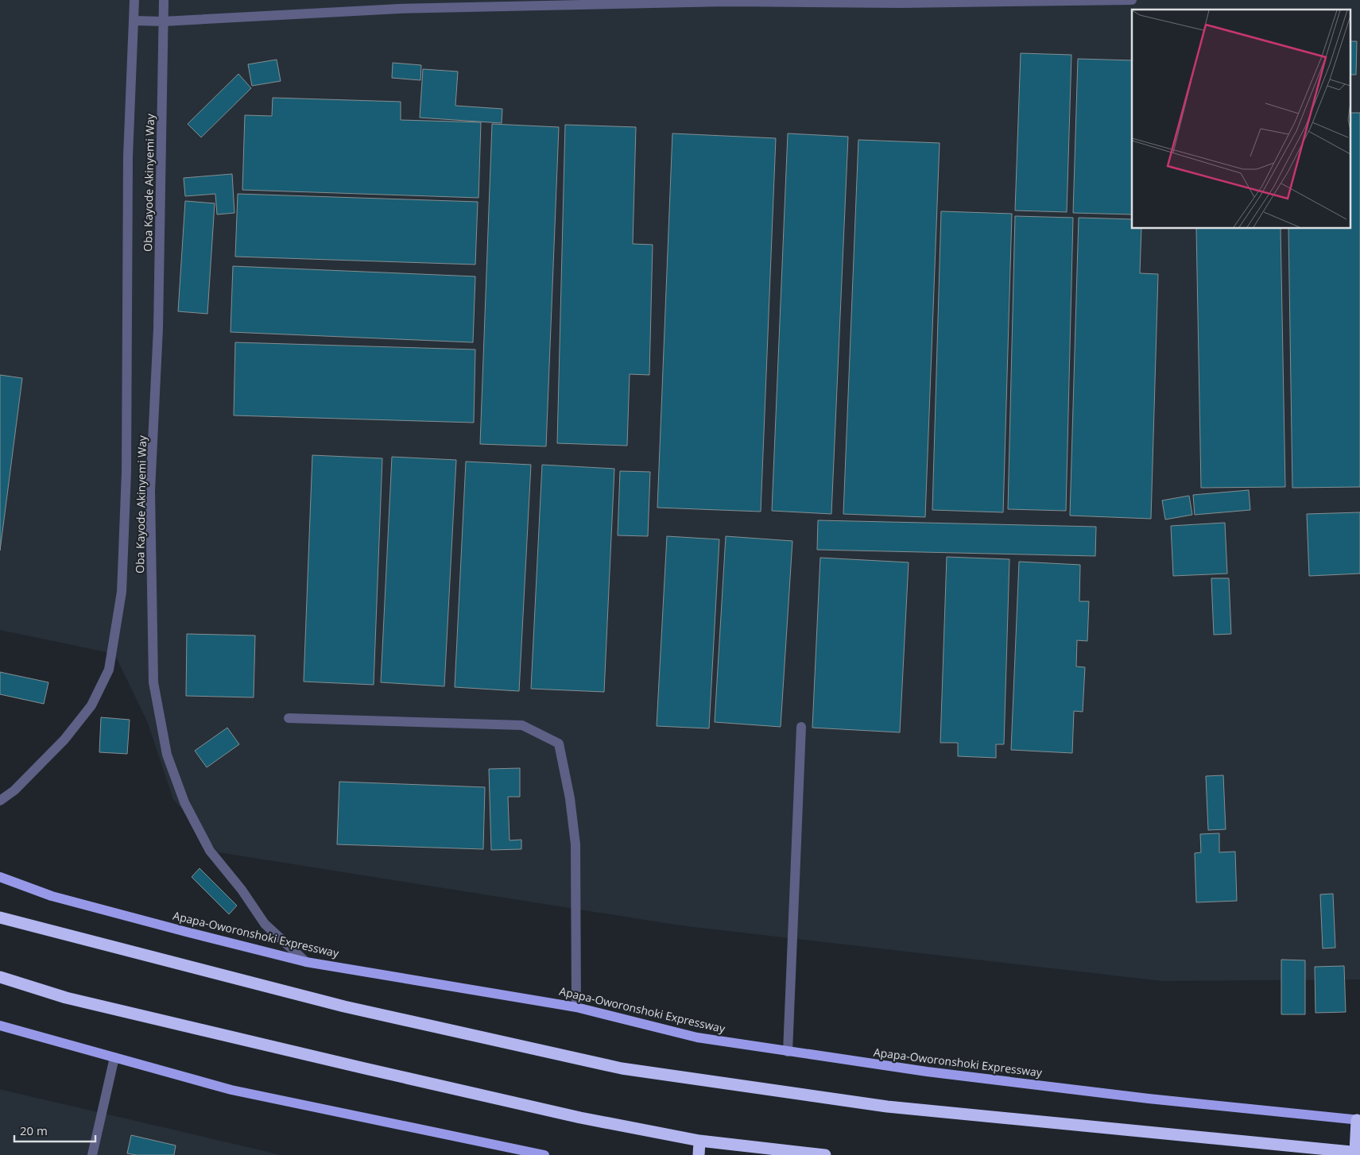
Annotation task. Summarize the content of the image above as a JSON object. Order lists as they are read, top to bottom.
{
  "streets": {
    "main road": ["Apapa-Oworonshoki Expressway"],
    "street": ["Oba Kayode Akinyemi Way"]
  },
  "crossings": [
    ["Oba Kayode Akinyemi Way", "Apapa-Oworonshoki Expressway"]
  ],
  "scale_bar": "20 m"
}
